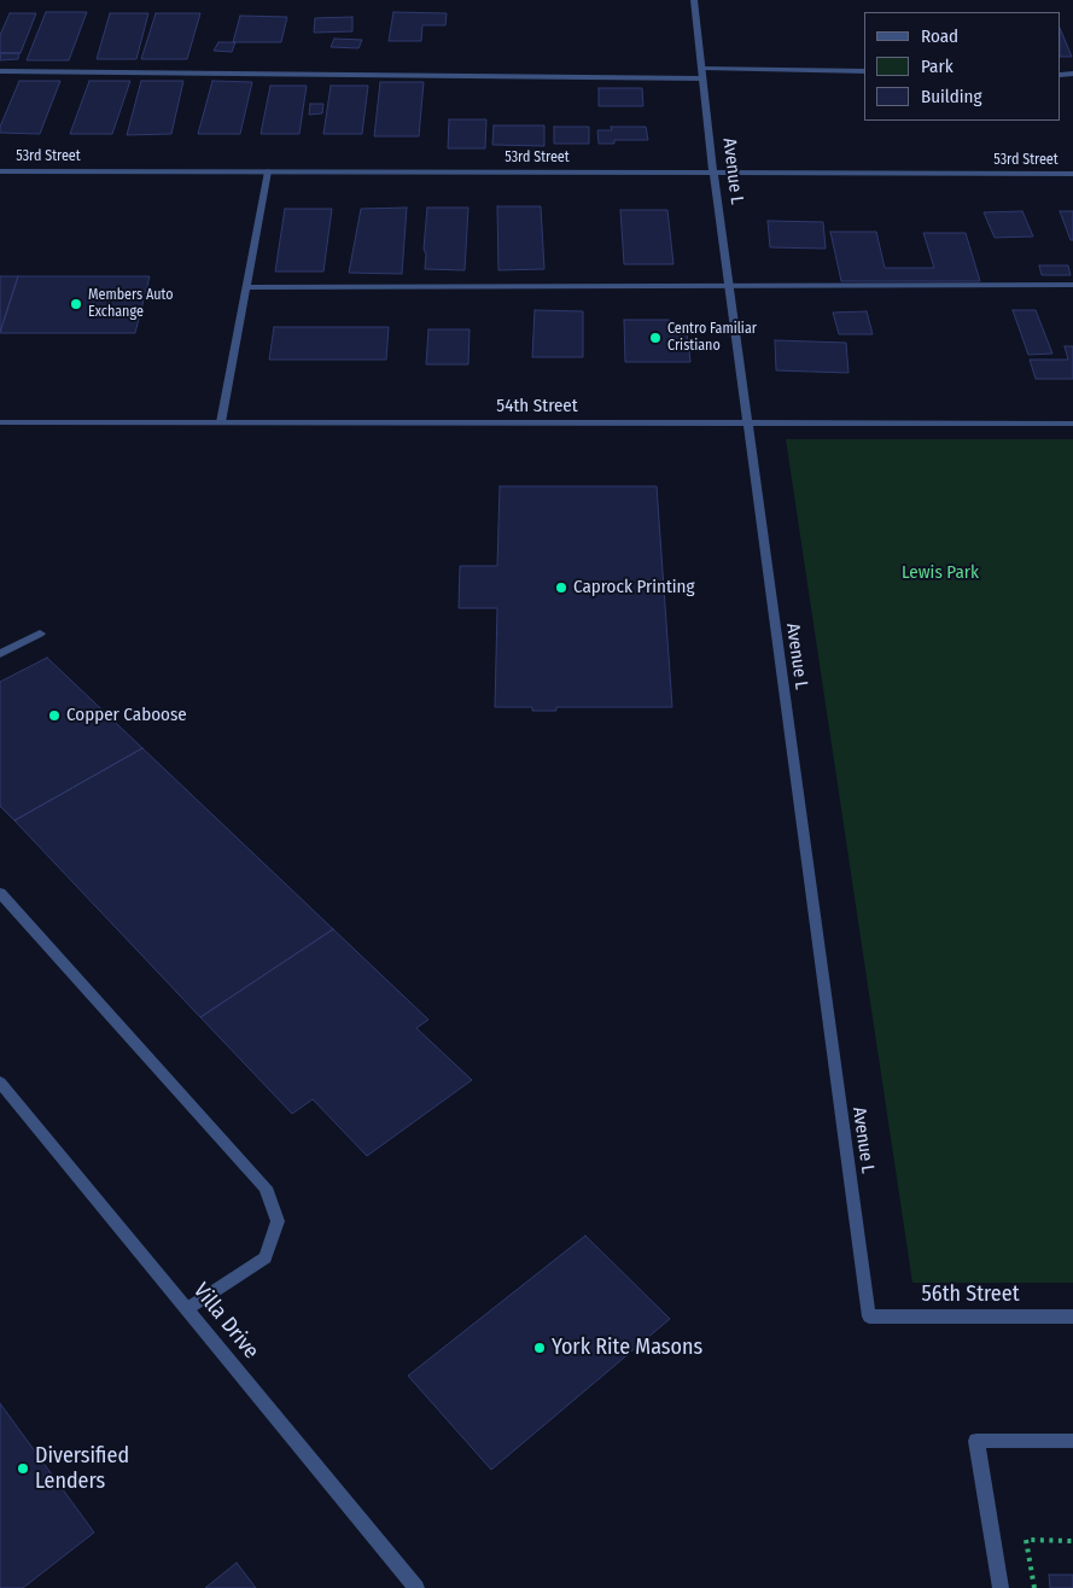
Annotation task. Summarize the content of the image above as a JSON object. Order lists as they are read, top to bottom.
{
  "streets": {
    "street": [
      "53rd Street",
      "Avenue L",
      "54th Street",
      "56th Street",
      "Villa Drive"
    ]
  },
  "crossings": [
    ["53rd Street", "Avenue L"],
    ["Avenue L", "54th Street"],
    ["Avenue L", "56th Street"]
  ],
  "parks": ["Lewis Park"],
  "places": [
    "Members Auto Exchange",
    "Centro Familiar Cristiano",
    "Caprock Printing",
    "Copper Caboose",
    "York Rite Masons",
    "Diversified Lenders"
  ],
  "legend": ["Road", "Park", "Building"]
}
